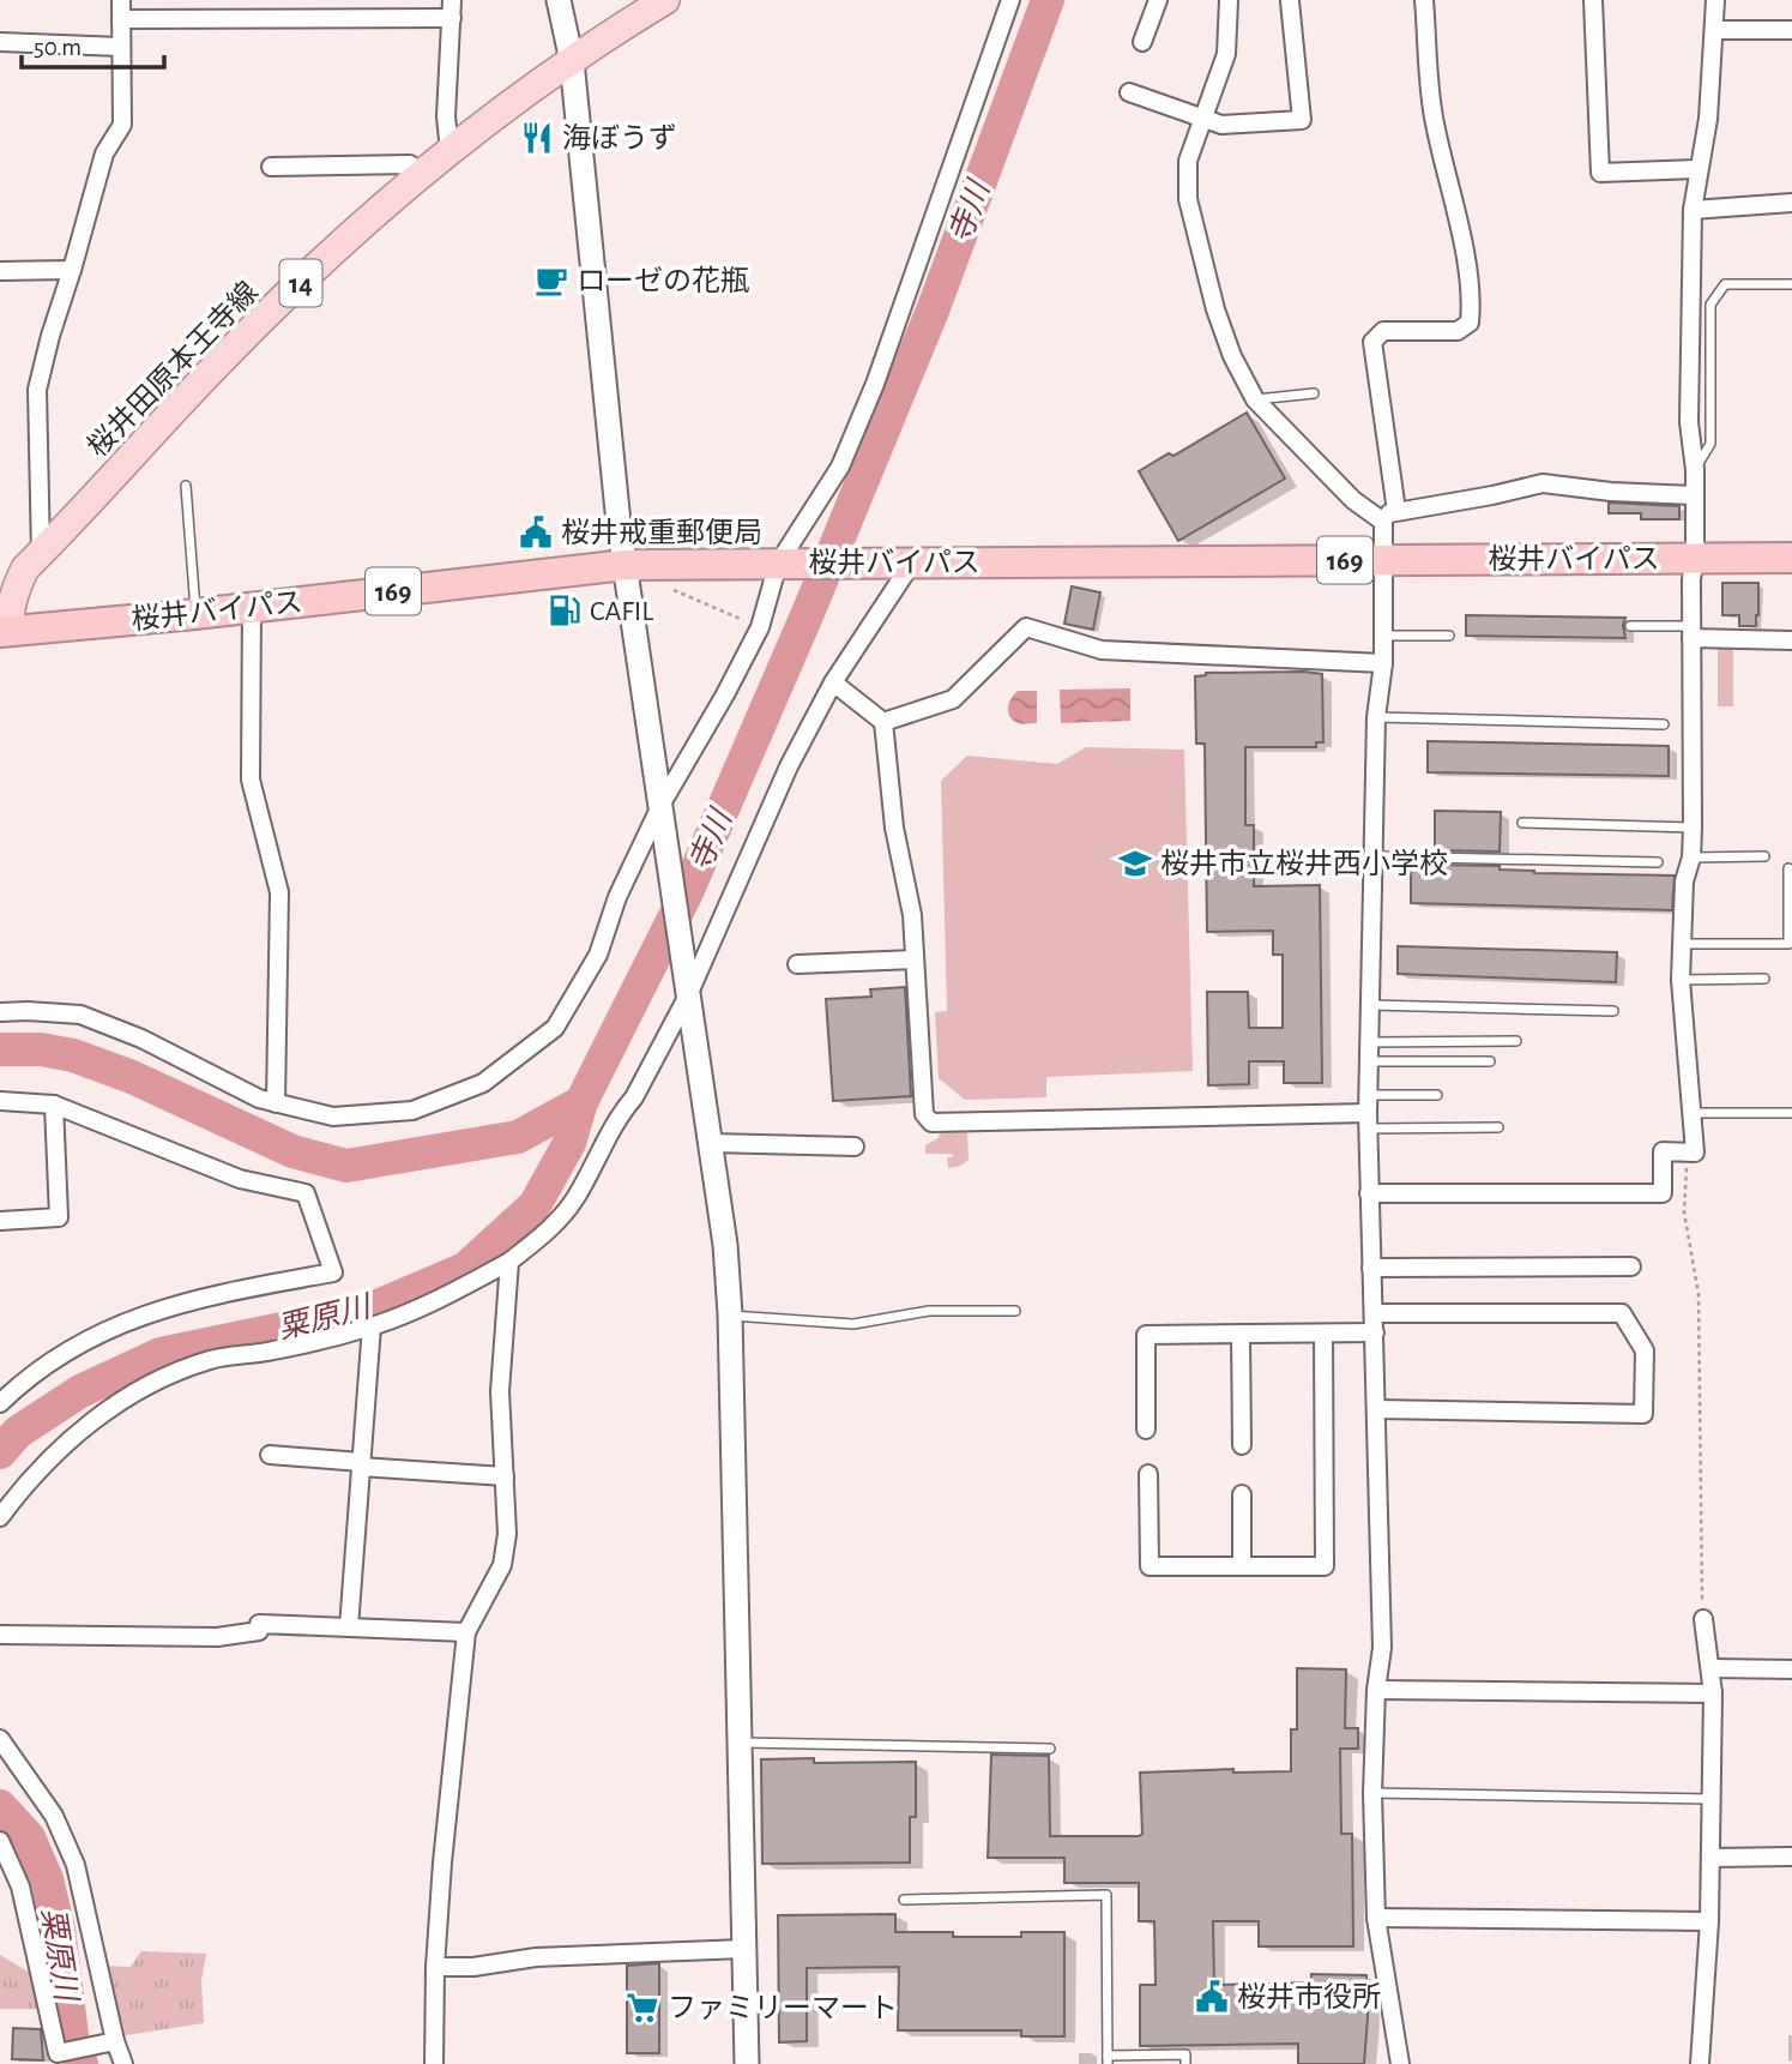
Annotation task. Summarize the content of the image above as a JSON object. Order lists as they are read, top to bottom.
{
  "streets": {
    "highway": ["桜井バイパス", "169"],
    "main road": ["14", "桜井田原本王寺線"]
  },
  "crossings": [
    ["桜井田原本王寺線", "桜井バイパス"]
  ],
  "water": ["寺川", "粟原川"],
  "places": {
    "restaurant": ["海ぼうず"],
    "cafe": ["ローゼの花瓶"],
    "public building": ["桜井戒重郵便局", "桜井市役所"],
    "fuel station": ["CAFIL"],
    "school or university": ["桜井市立桜井西小学校"],
    "supermarket": ["ファミリーマート"]
  },
  "scale_bar": "50 m"
}
